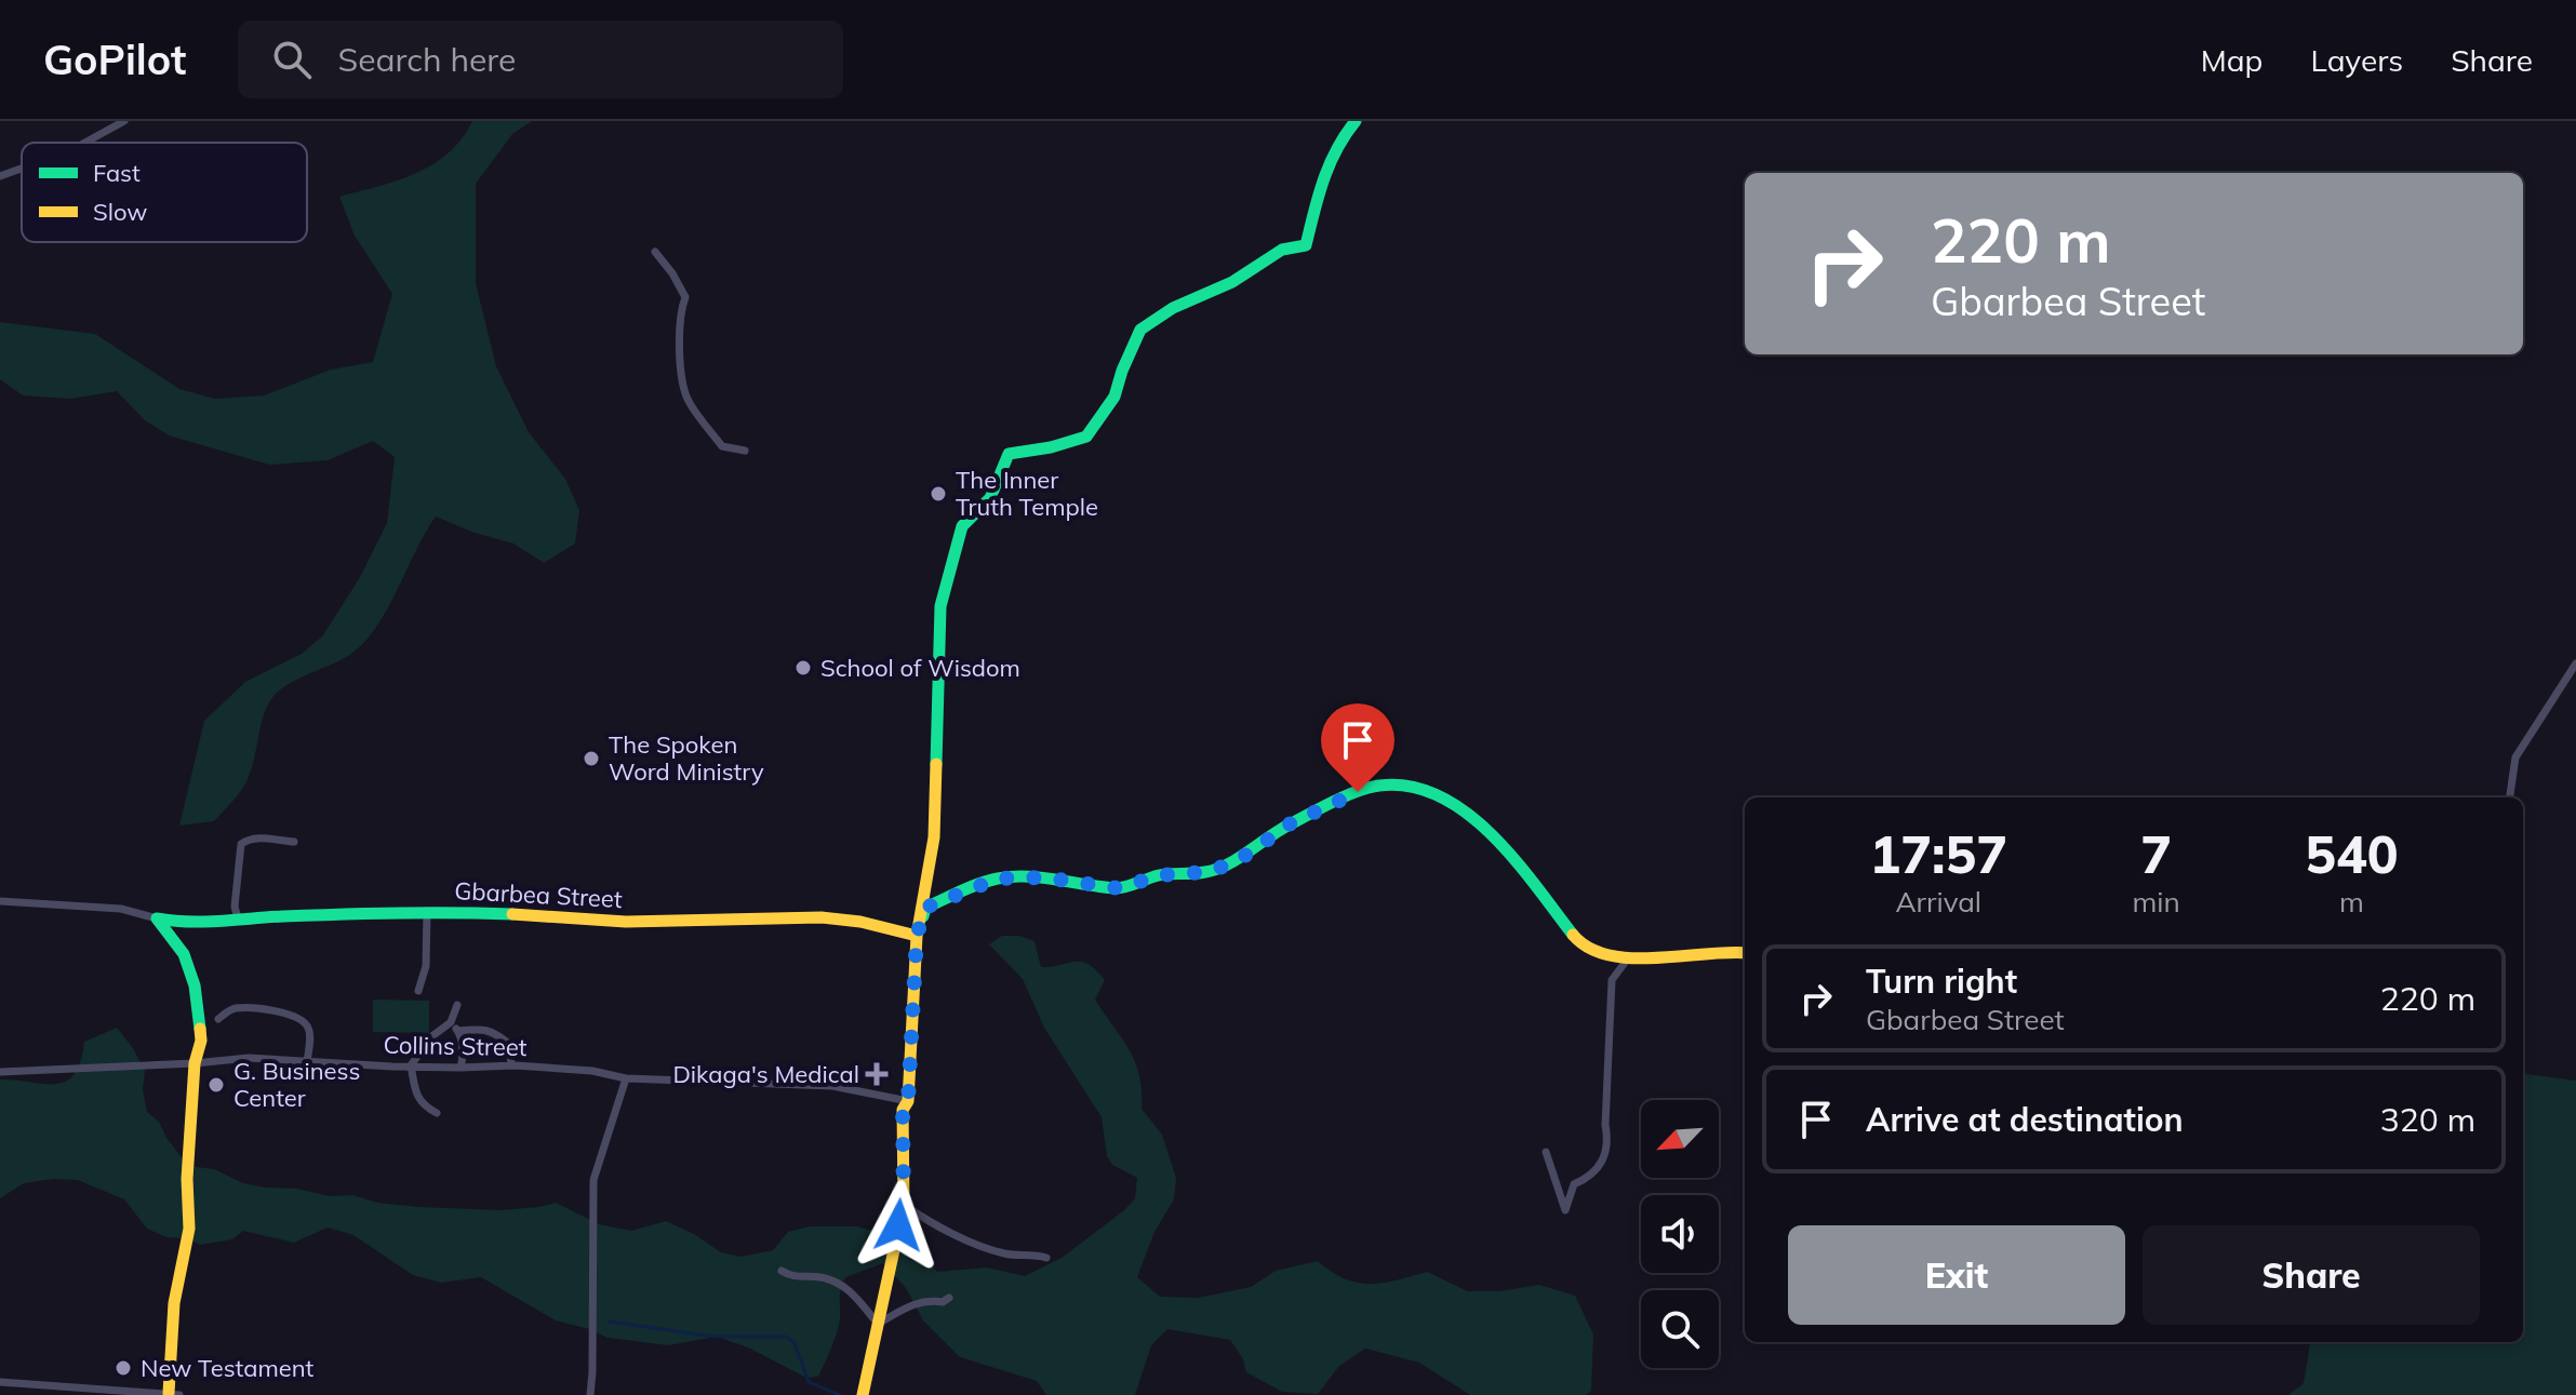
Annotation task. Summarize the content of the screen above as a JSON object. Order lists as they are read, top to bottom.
{
  "streets": {
    "street": ["Gbarbea Street", "Collins Street"]
  },
  "places": {
    "other": [
      "The Inner Truth Temple",
      "School of Wisdom",
      "The Spoken Word Ministry",
      "G. Business Center",
      "New Testament"
    ],
    "health": ["Dikaga's Medical"]
  },
  "legend": ["Fast", "Slow"],
  "north": "bottom left",
  "page": {
    "header": "GoPilot",
    "search": "Search here",
    "nav": ["Map", "Layers", "Share"],
    "turn": ["220 m", "Gbarbea Street"],
    "eta": [
      "17:57",
      "Arrival",
      "7",
      "min",
      "540",
      "m"
    ],
    "list": [
      {
        "name": "Turn right",
        "note": "Gbarbea Street",
        "value": "220 m"
      },
      {
        "name": "Arrive at destination",
        "value": "320 m"
      }
    ],
    "buttons": ["Exit", "Share"]
  }
}
